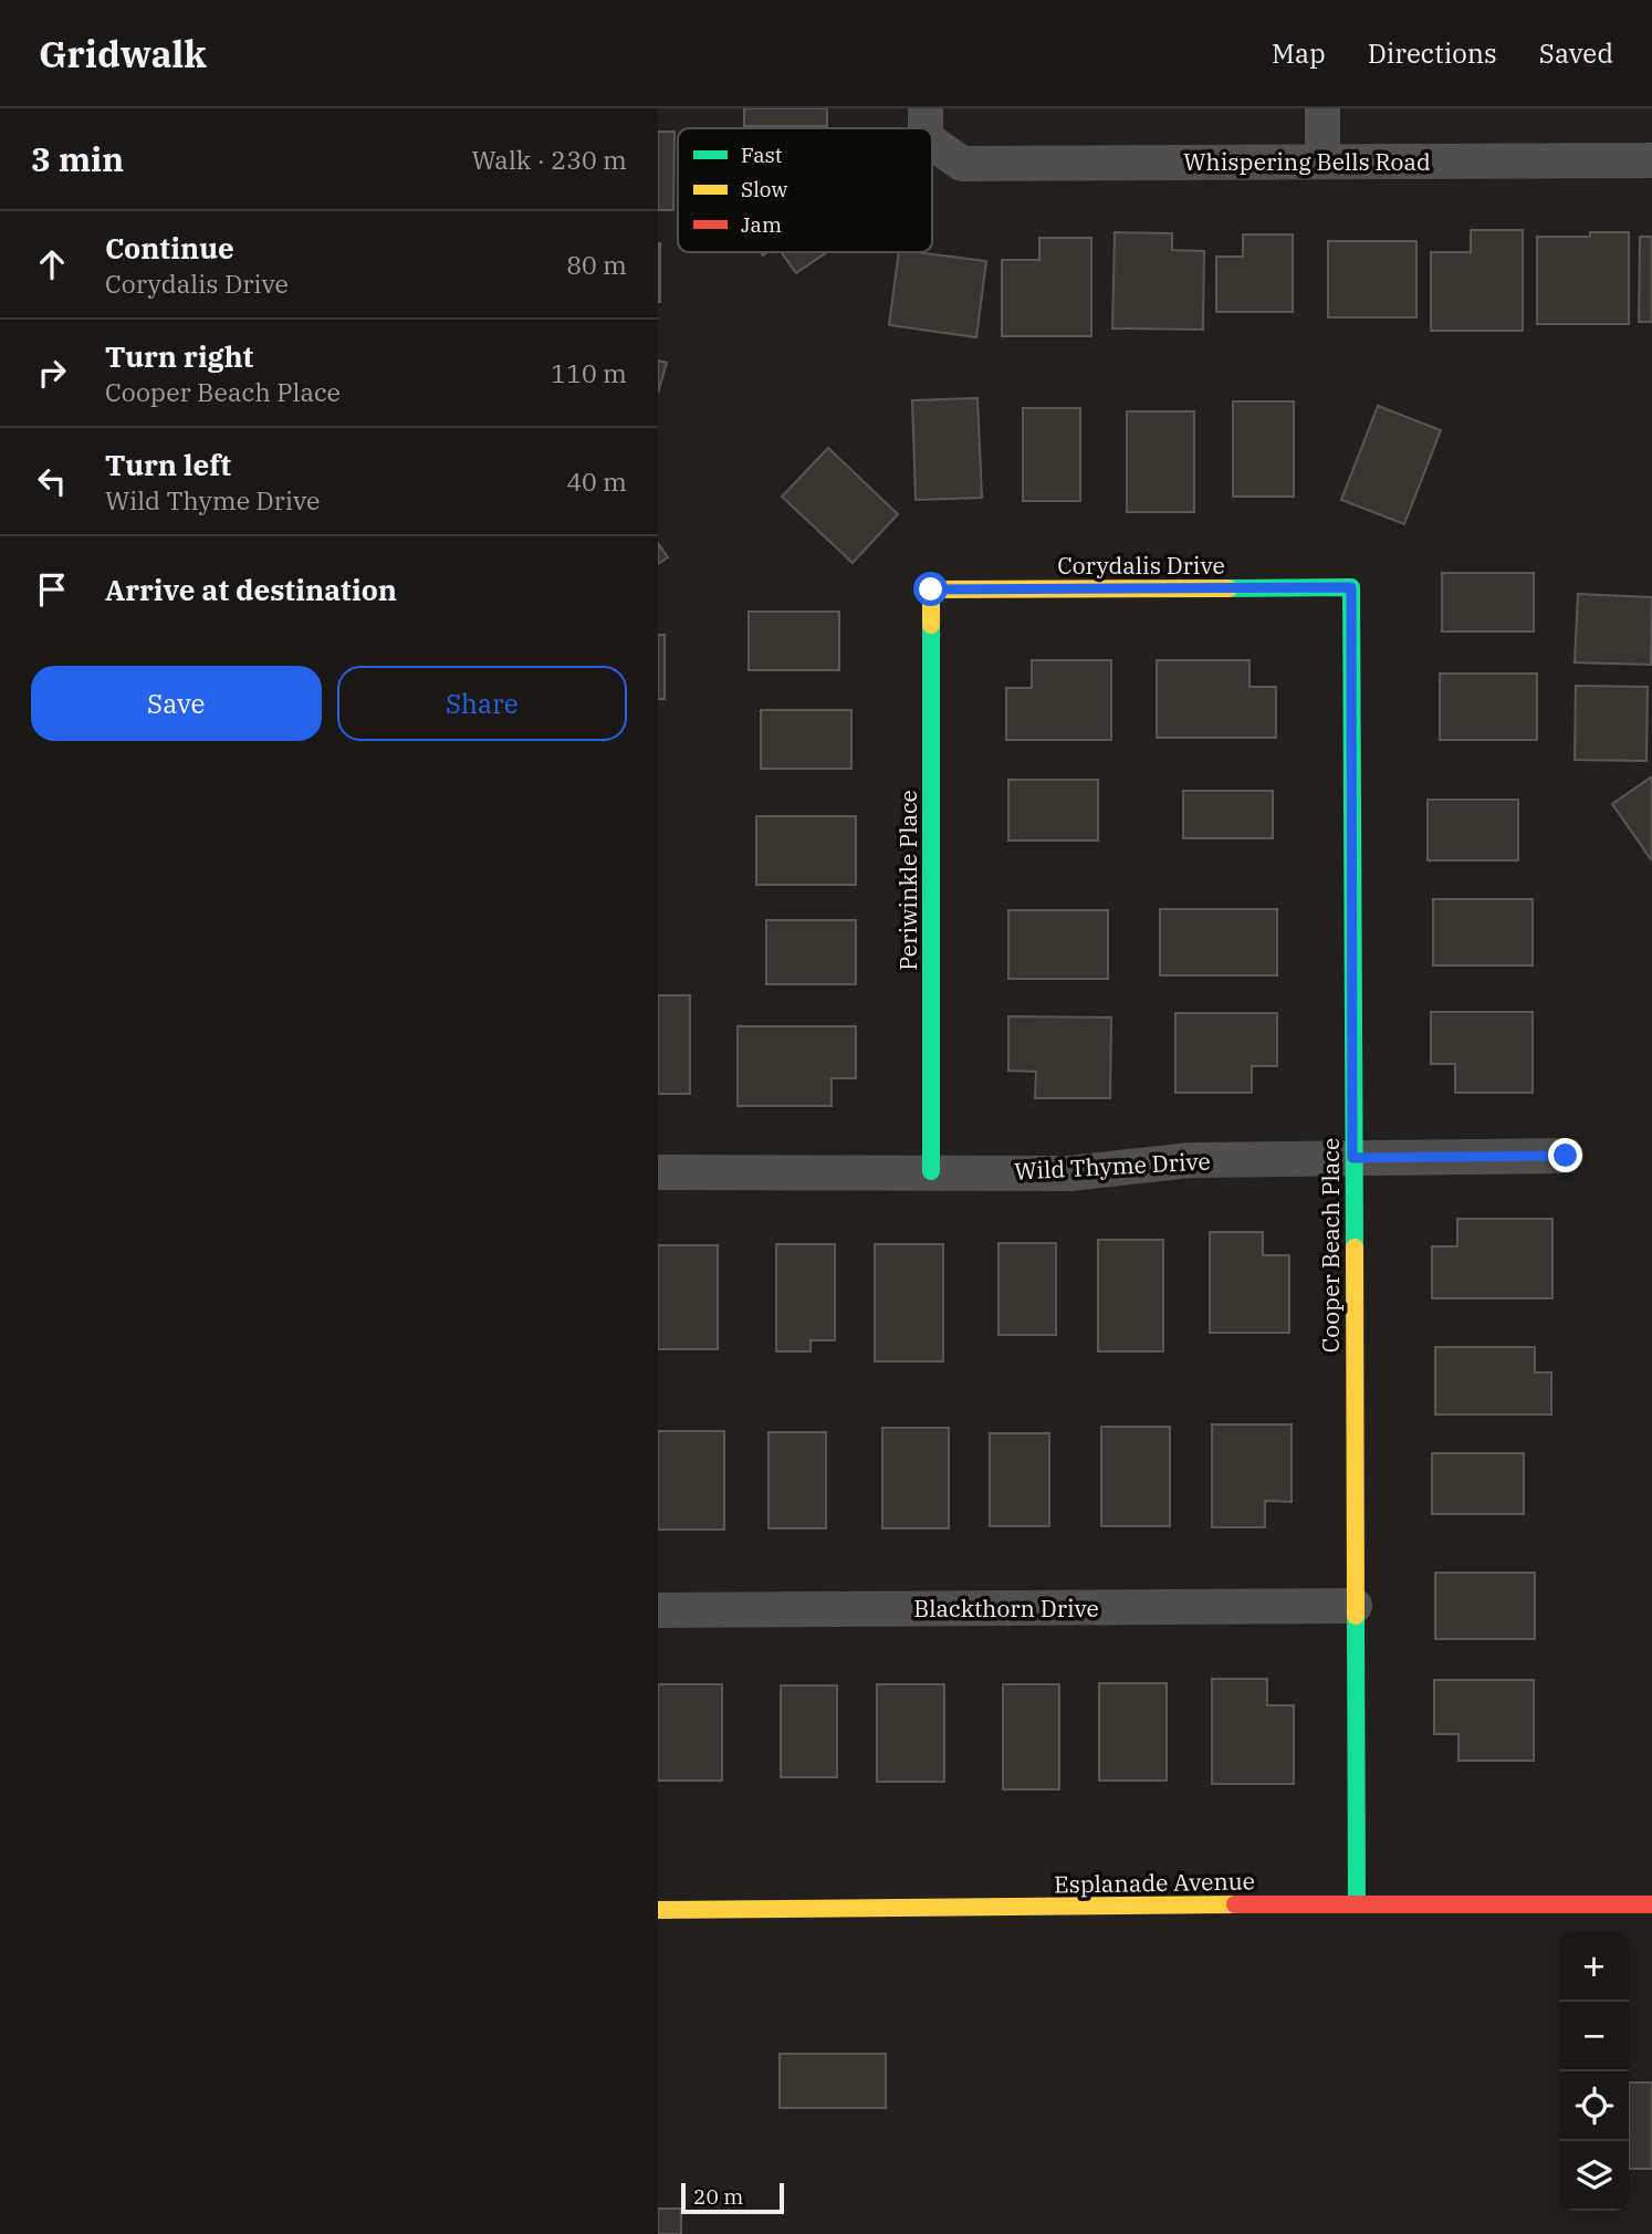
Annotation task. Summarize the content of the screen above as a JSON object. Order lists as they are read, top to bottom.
{
  "streets": {
    "street": [
      "Whispering Bells Road",
      "Corydalis Drive",
      "Periwinkle Place",
      "Wild Thyme Drive",
      "Cooper Beach Place",
      "Blackthorn Drive",
      "Esplanade Avenue"
    ]
  },
  "crossings": [
    ["Corydalis Drive", "Periwinkle Place"],
    ["Corydalis Drive", "Cooper Beach Place"],
    ["Periwinkle Place", "Wild Thyme Drive"],
    ["Wild Thyme Drive", "Cooper Beach Place"],
    ["Cooper Beach Place", "Blackthorn Drive"],
    ["Cooper Beach Place", "Esplanade Avenue"]
  ],
  "legend": ["Fast", "Slow", "Jam"],
  "scale_bar": "20 m",
  "page": {
    "header": "Gridwalk",
    "nav": ["Map", "Directions", "Saved"],
    "heading": ["3 min", "Walk · 230 m"],
    "list": [
      ["Continue", "Corydalis Drive", "80 m"],
      ["Turn right", "Cooper Beach Place", "110 m"],
      ["Turn left", "Wild Thyme Drive", "40 m"],
      "Arrive at destination"
    ],
    "buttons": ["Save", "Share"],
    "map_buttons": ["+", "−"],
    "scale": "20 m"
  }
}
